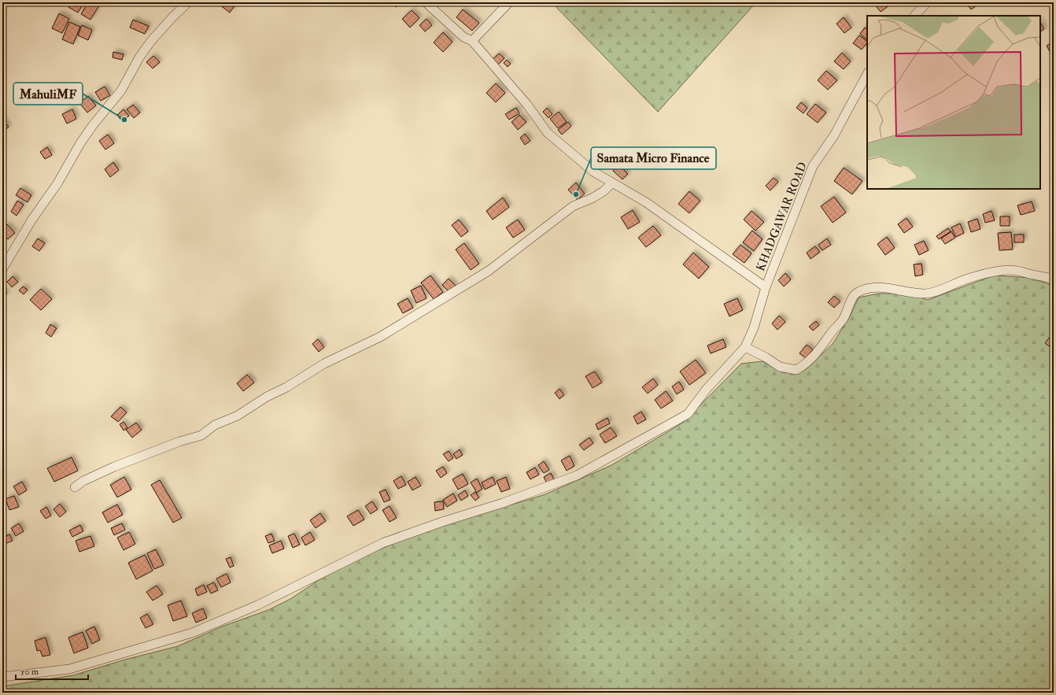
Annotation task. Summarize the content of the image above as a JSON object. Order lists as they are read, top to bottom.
{
  "streets": {
    "street": ["KHADGAWAR ROAD"]
  },
  "places": ["MahuliMF", "Samata Micro Finance"],
  "scale_bar": "50 m"
}
